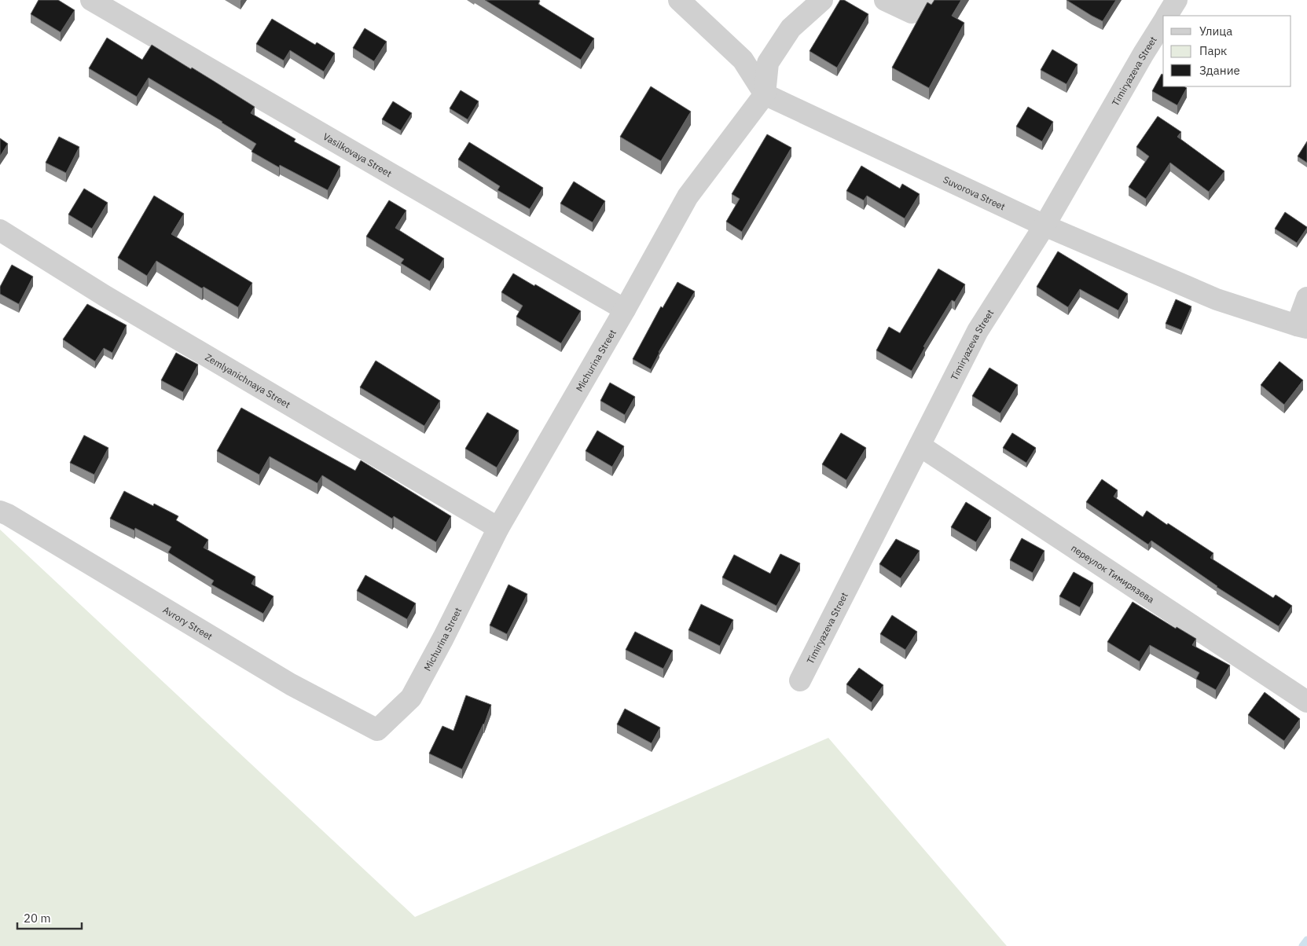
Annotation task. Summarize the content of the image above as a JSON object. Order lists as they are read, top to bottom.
{
  "streets": {
    "street": [
      "Timiryazeva Street",
      "Vasilkovaya Street",
      "Suvorova Street",
      "Michurina Street",
      "Zemlyanichnaya Street",
      "переулок Тимирязева",
      "Avrory Street"
    ]
  },
  "crossings": [
    ["Timiryazeva Street", "Suvorova Street"],
    ["Timiryazeva Street", "переулок Тимирязева"],
    ["Vasilkovaya Street", "Michurina Street"],
    ["Suvorova Street", "Michurina Street"],
    ["Michurina Street", "Zemlyanichnaya Street"],
    ["Michurina Street", "Avrory Street"]
  ],
  "legend": ["Улица", "Парк", "Здание"],
  "scale_bar": "20 m"
}
